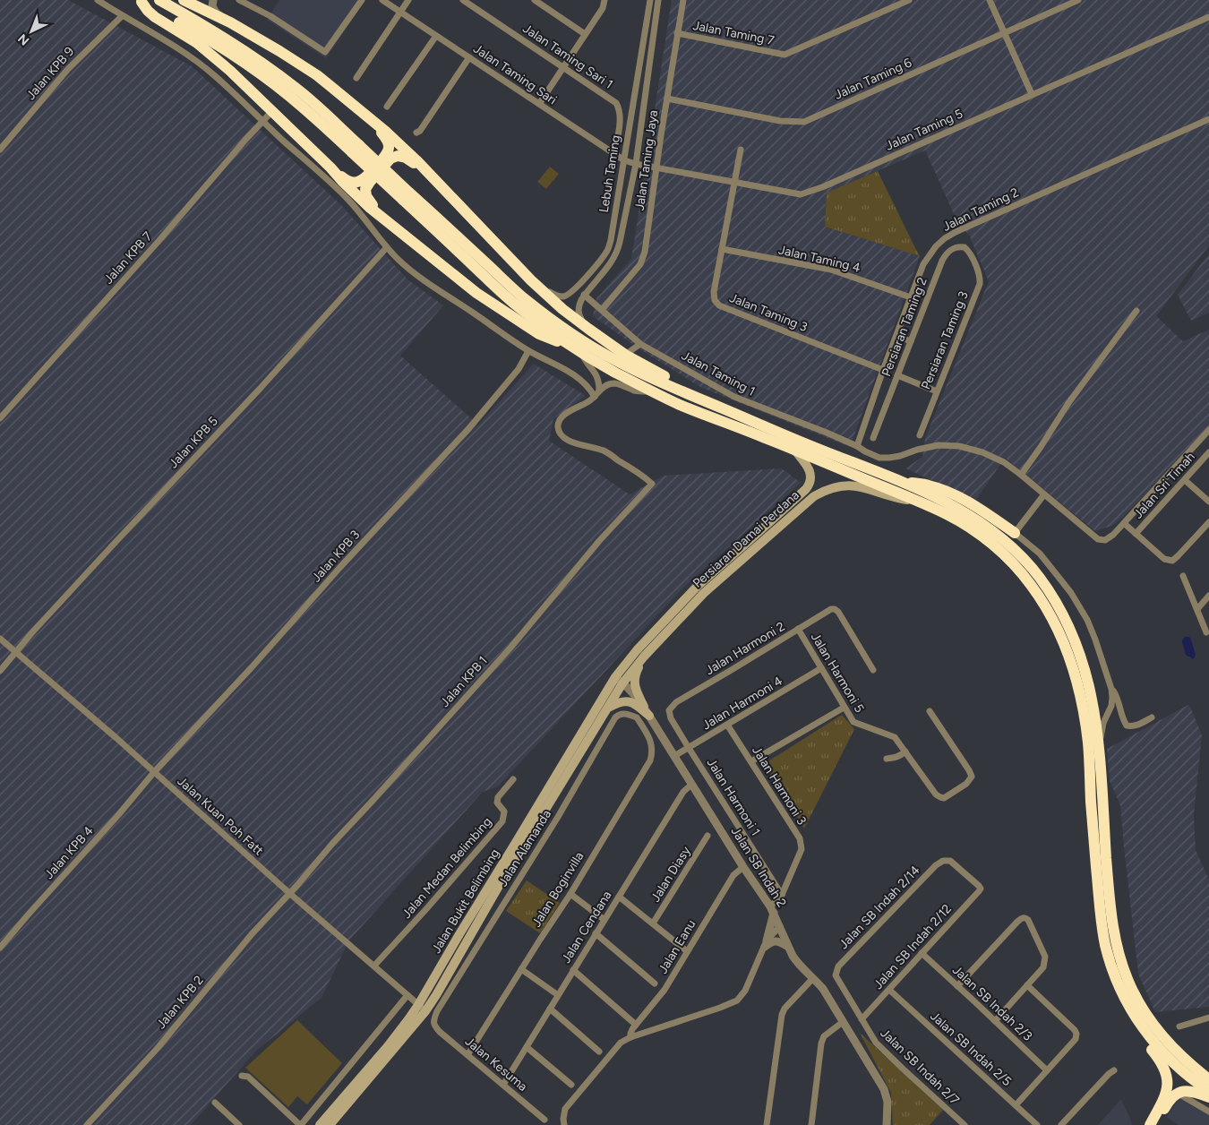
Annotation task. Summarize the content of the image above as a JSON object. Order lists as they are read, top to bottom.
{
  "streets": {
    "main road": ["Persiaran Damai Perdana", "Jalan Bukit Belimbing"],
    "street": [
      "Jalan Taming 7",
      "Jalan Taming Sari 1",
      "Jalan KPB 9",
      "Jalan Taming Sari",
      "Jalan Taming 6",
      "Jalan Taming 5",
      "Jalan Taming Jaya",
      "Lebuh Taming",
      "Jalan Taming 2",
      "Jalan KPB 7",
      "Jalan Taming 4",
      "Jalan Taming 3",
      "Persiaran Taming 2",
      "Persiaran Taming 3",
      "Jalan Taming 1",
      "Jalan KPB 5",
      "Jalan Sri Timah",
      "Jalan KPB 3",
      "Jalan Harmoni 2",
      "Jalan Harmoni 5",
      "Jalan KPB 1",
      "Jalan Harmoni 4",
      "Jalan Harmoni 3",
      "Jalan Harmoni 1",
      "Jalan Kuan Poh Fatt",
      "Jalan Alamanda",
      "Jalan KPB 4",
      "Jalan SB Indah 2",
      "Jalan Medan Belimbing",
      "Jalan Diasy",
      "Jalan Boginvilla",
      "Jalan SB Indah 2/14",
      "Jalan Cendana",
      "Jalan Eanu",
      "Jalan SB Indah 2/12",
      "Jalan KPB 2",
      "Jalan SB Indah 2/3",
      "Jalan SB Indah 2/5",
      "Jalan Kesuma",
      "Jalan SB Indah 2/7"
    ]
  },
  "crossings": [
    ["Jalan Taming 7", "Jalan Taming Jaya"],
    ["Jalan Taming Sari 1", "Jalan Taming Sari"],
    ["Jalan Taming Sari", "Jalan Taming 5"],
    ["Jalan Taming Sari", "Lebuh Taming"],
    ["Jalan Taming 6", "Jalan Taming Jaya"],
    ["Jalan Taming 5", "Jalan Taming Jaya"],
    ["Jalan Taming 5", "Lebuh Taming"],
    ["Jalan Taming 5", "Jalan Taming 3"],
    ["Jalan Taming Jaya", "Jalan Taming 1"],
    ["Lebuh Taming", "Jalan Taming 1"],
    ["Jalan Taming 2", "Jalan Taming 4"],
    ["Jalan Taming 2", "Jalan Taming 3"],
    ["Jalan Taming 2", "Jalan Taming 1"],
    ["Jalan Taming 4", "Jalan Taming 3"],
    ["Persiaran Taming 2", "Persiaran Taming 3"],
    ["Jalan KPB 5", "Jalan Kuan Poh Fatt"],
    ["Persiaran Damai Perdana", "Jalan SB Indah 2"],
    ["Persiaran Damai Perdana", "Jalan Bukit Belimbing"],
    ["Jalan KPB 3", "Jalan Kuan Poh Fatt"],
    ["Jalan KPB 3", "Jalan KPB 4"],
    ["Jalan Harmoni 2", "Jalan Harmoni 5"],
    ["Jalan Harmoni 2", "Jalan Harmoni 1"],
    ["Jalan Harmoni 5", "Jalan Harmoni 4"],
    ["Jalan KPB 1", "Jalan Kuan Poh Fatt"],
    ["Jalan KPB 1", "Jalan KPB 2"],
    ["Jalan Harmoni 4", "Jalan Harmoni 3"],
    ["Jalan Harmoni 4", "Jalan Harmoni 1"],
    ["Jalan Harmoni 4", "Jalan SB Indah 2"],
    ["Jalan Harmoni 3", "Jalan Harmoni 1"],
    ["Jalan Harmoni 3", "Jalan SB Indah 2"],
    ["Jalan Kuan Poh Fatt", "Jalan KPB 4"],
    ["Jalan Kuan Poh Fatt", "Jalan Medan Belimbing"],
    ["Jalan Kuan Poh Fatt", "Jalan Bukit Belimbing"],
    ["Jalan Kuan Poh Fatt", "Jalan KPB 2"],
    ["Jalan Alamanda", "Jalan Boginvilla"],
    ["Jalan Alamanda", "Jalan Kesuma"],
    ["Jalan SB Indah 2", "Jalan Bukit Belimbing"],
    ["Jalan SB Indah 2", "Jalan Cendana"],
    ["Jalan SB Indah 2", "Jalan Eanu"],
    ["Jalan Boginvilla", "Jalan Kesuma"],
    ["Jalan SB Indah 2/14", "Jalan SB Indah 2/12"],
    ["Jalan SB Indah 2/14", "Jalan SB Indah 2/7"],
    ["Jalan Cendana", "Jalan Kesuma"],
    ["Jalan SB Indah 2/12", "Jalan SB Indah 2/3"],
    ["Jalan SB Indah 2/12", "Jalan SB Indah 2/5"],
    ["Jalan SB Indah 2/12", "Jalan SB Indah 2/7"]
  ],
  "north": "bottom left"
}
